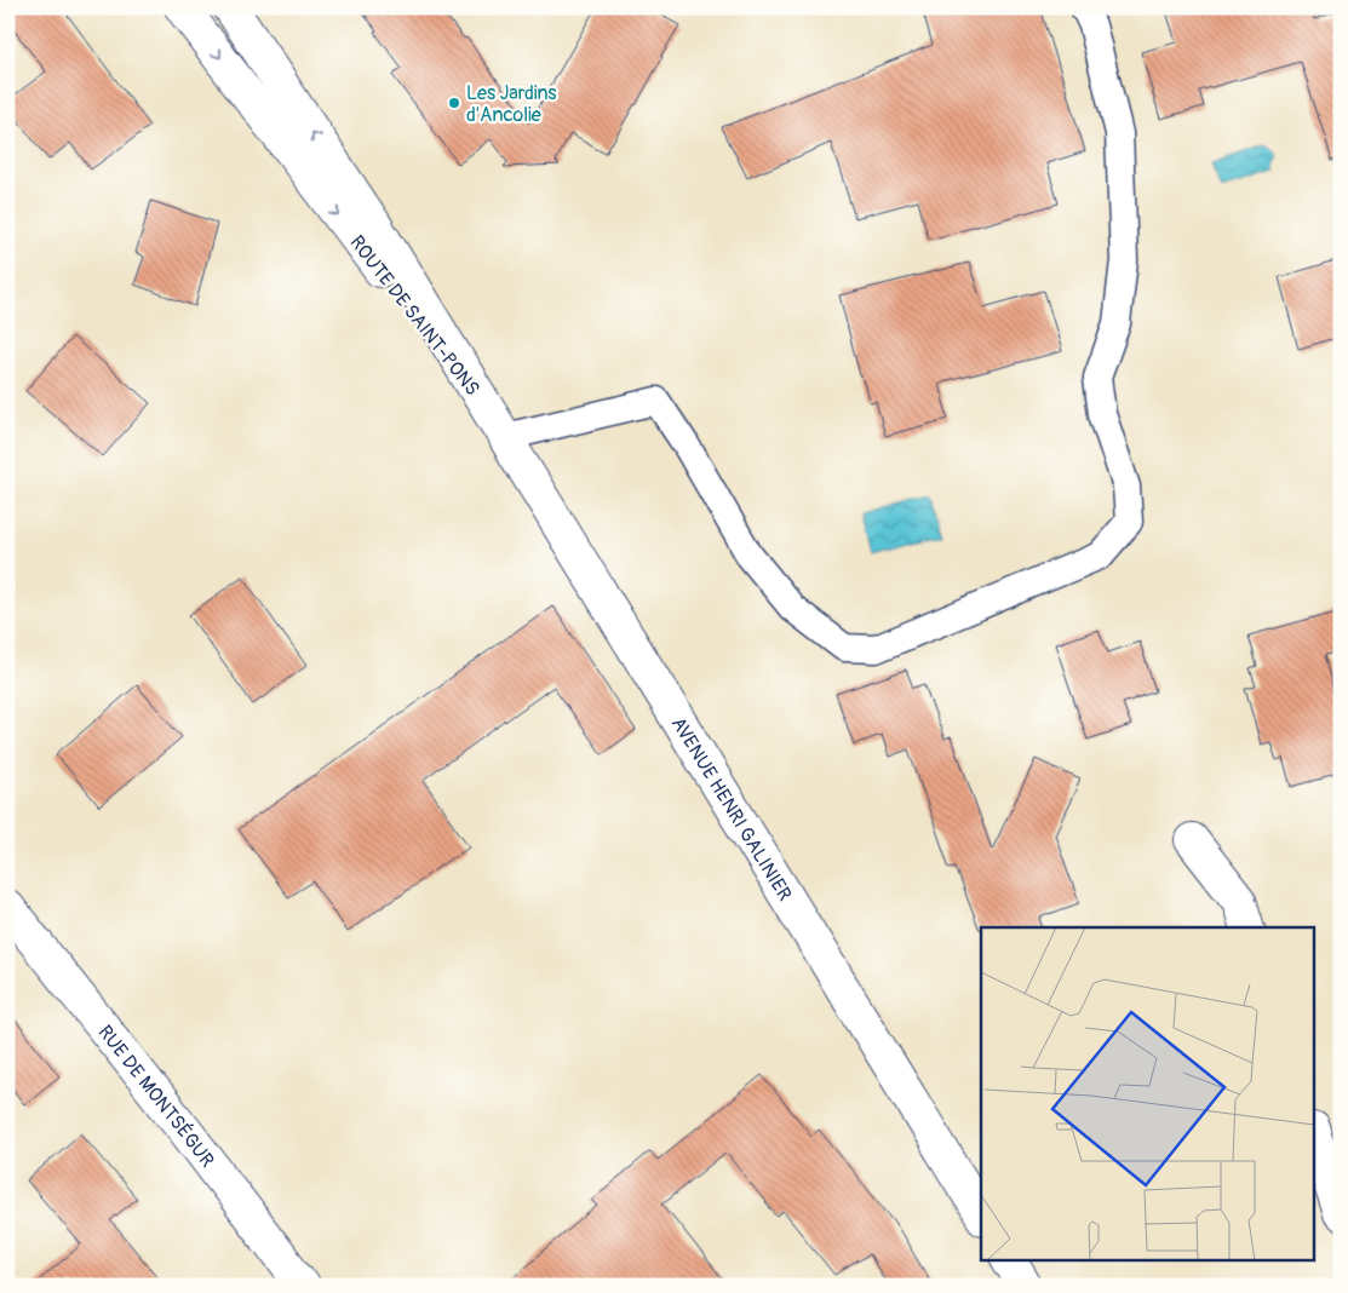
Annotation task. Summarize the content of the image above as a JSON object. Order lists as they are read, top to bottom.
{
  "streets": {
    "main road": ["ROUTE DE SAINT-PONS", "AVENUE HENRI GALINIER", "RUE DE MONTSÉGUR"]
  },
  "crossings": [
    ["ROUTE DE SAINT-PONS", "AVENUE HENRI GALINIER"]
  ],
  "places": ["Les Jardins d'Ancolie"]
}
